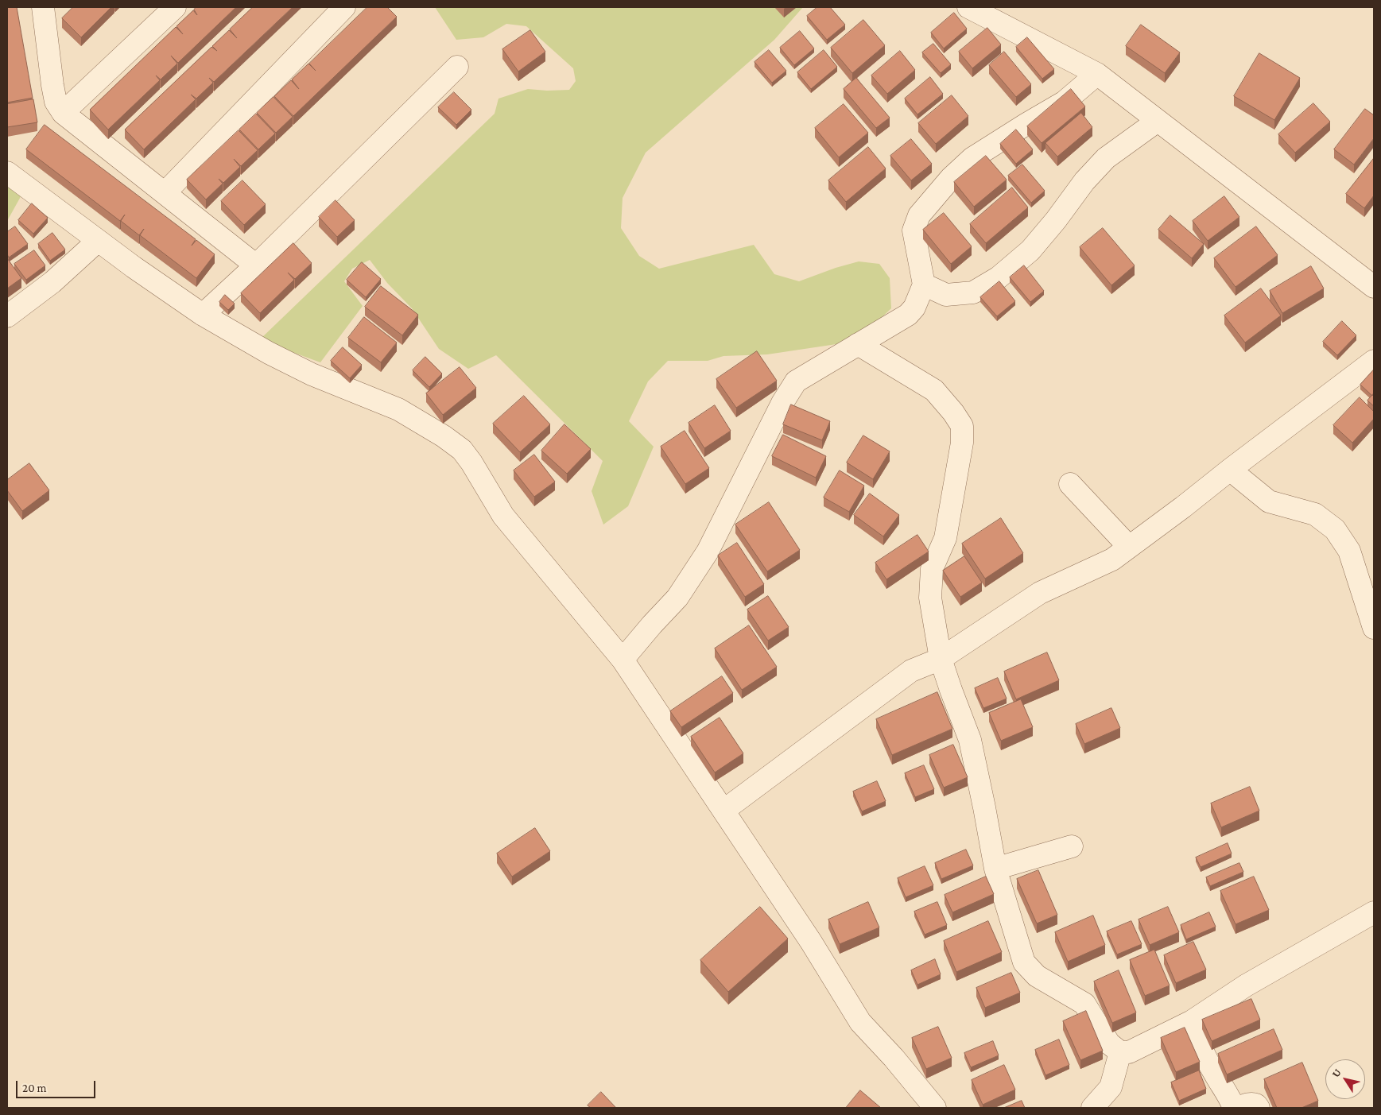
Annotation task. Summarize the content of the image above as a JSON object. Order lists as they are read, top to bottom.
{
  "scale_bar": "20 m",
  "north": "top left"
}
